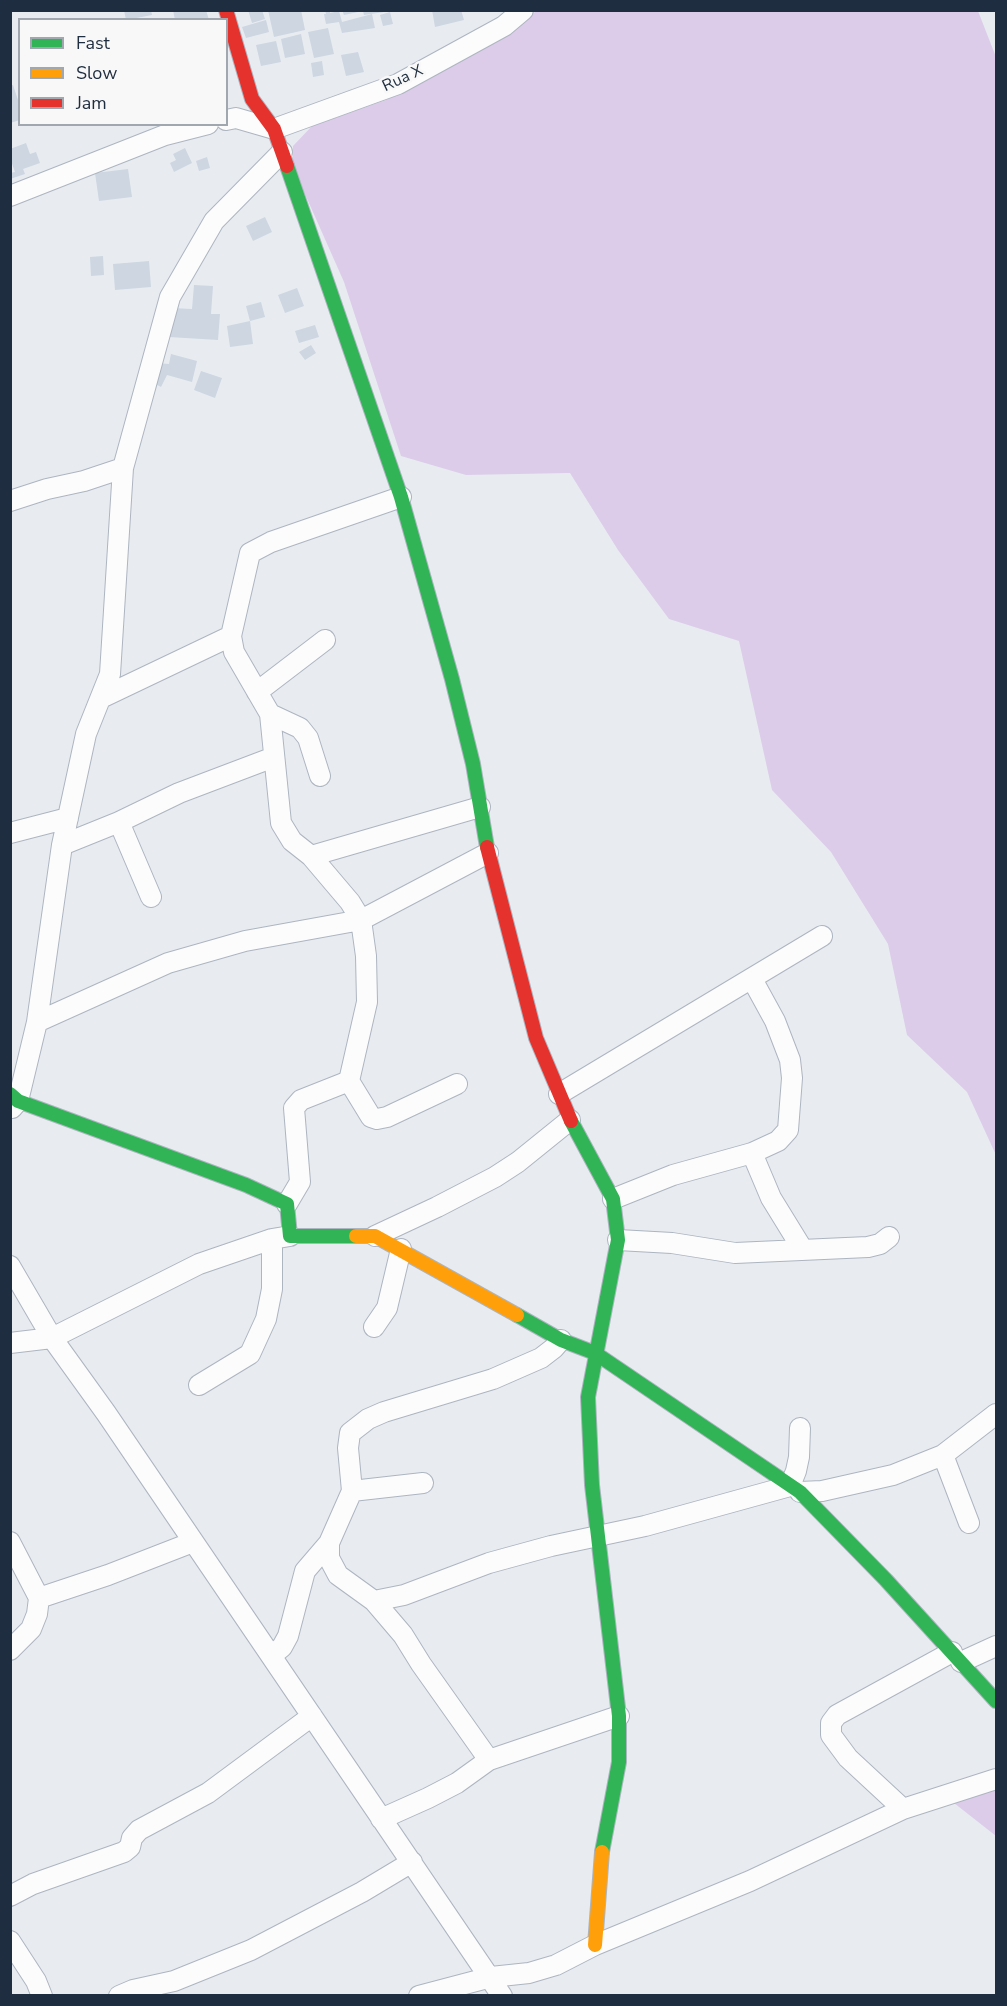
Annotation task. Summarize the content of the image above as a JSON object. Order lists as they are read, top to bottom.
{
  "streets": {
    "street": ["Rua X"]
  },
  "legend": ["Fast", "Slow", "Jam"]
}
